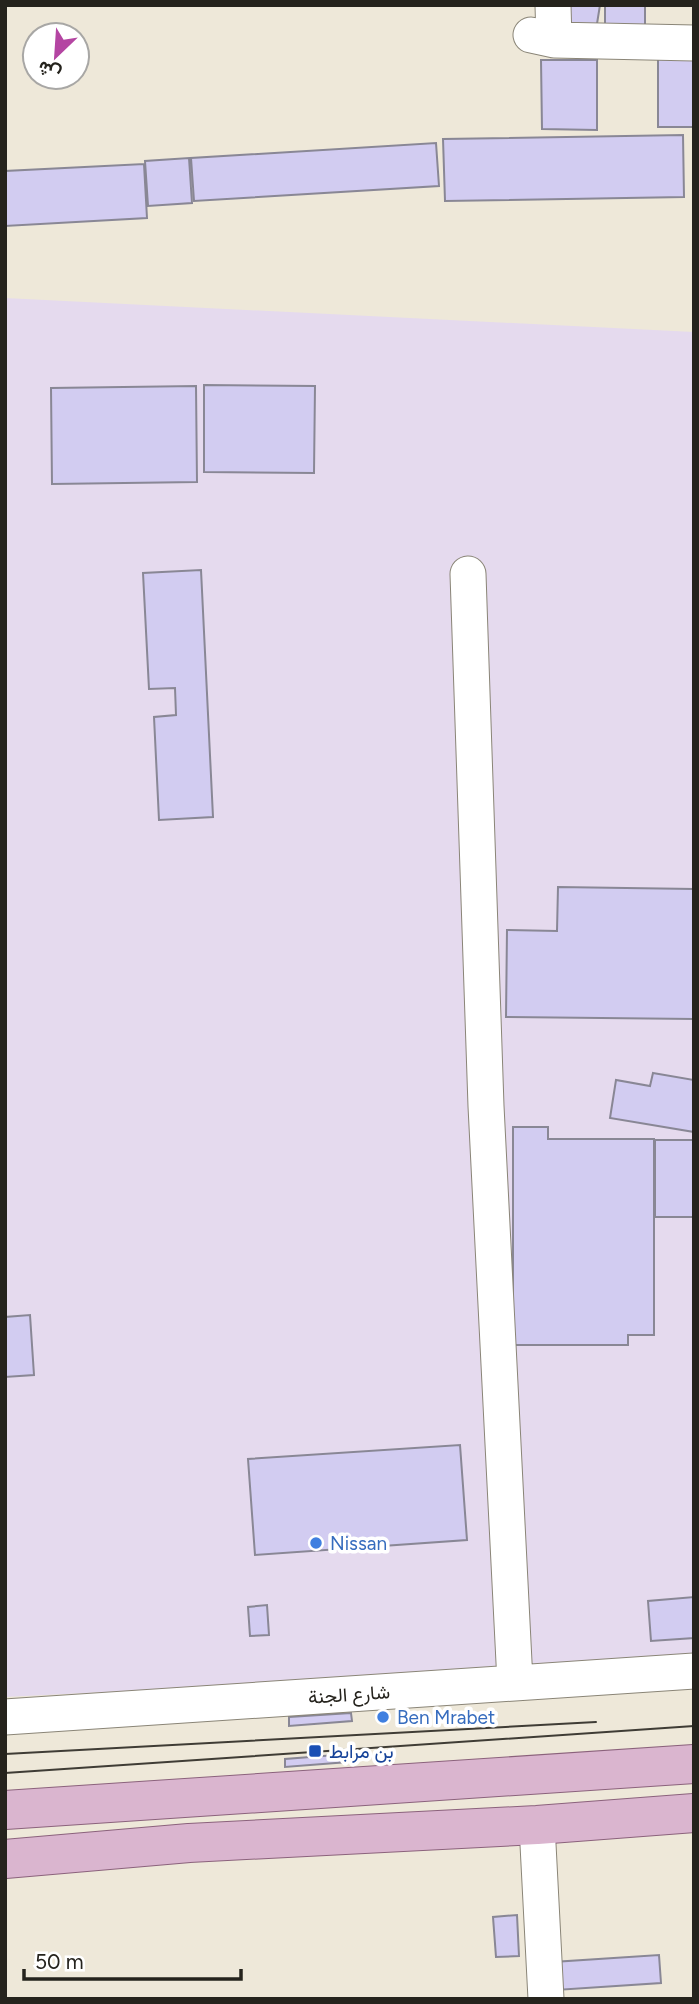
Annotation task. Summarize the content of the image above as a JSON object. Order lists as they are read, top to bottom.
{
  "streets": {
    "street": ["شارع الجنة"]
  },
  "places": {
    "other": ["Nissan", "Ben Mrabet"],
    "transit": ["بن مرابط"]
  },
  "scale_bar": "50 m",
  "north": "bottom left"
}
